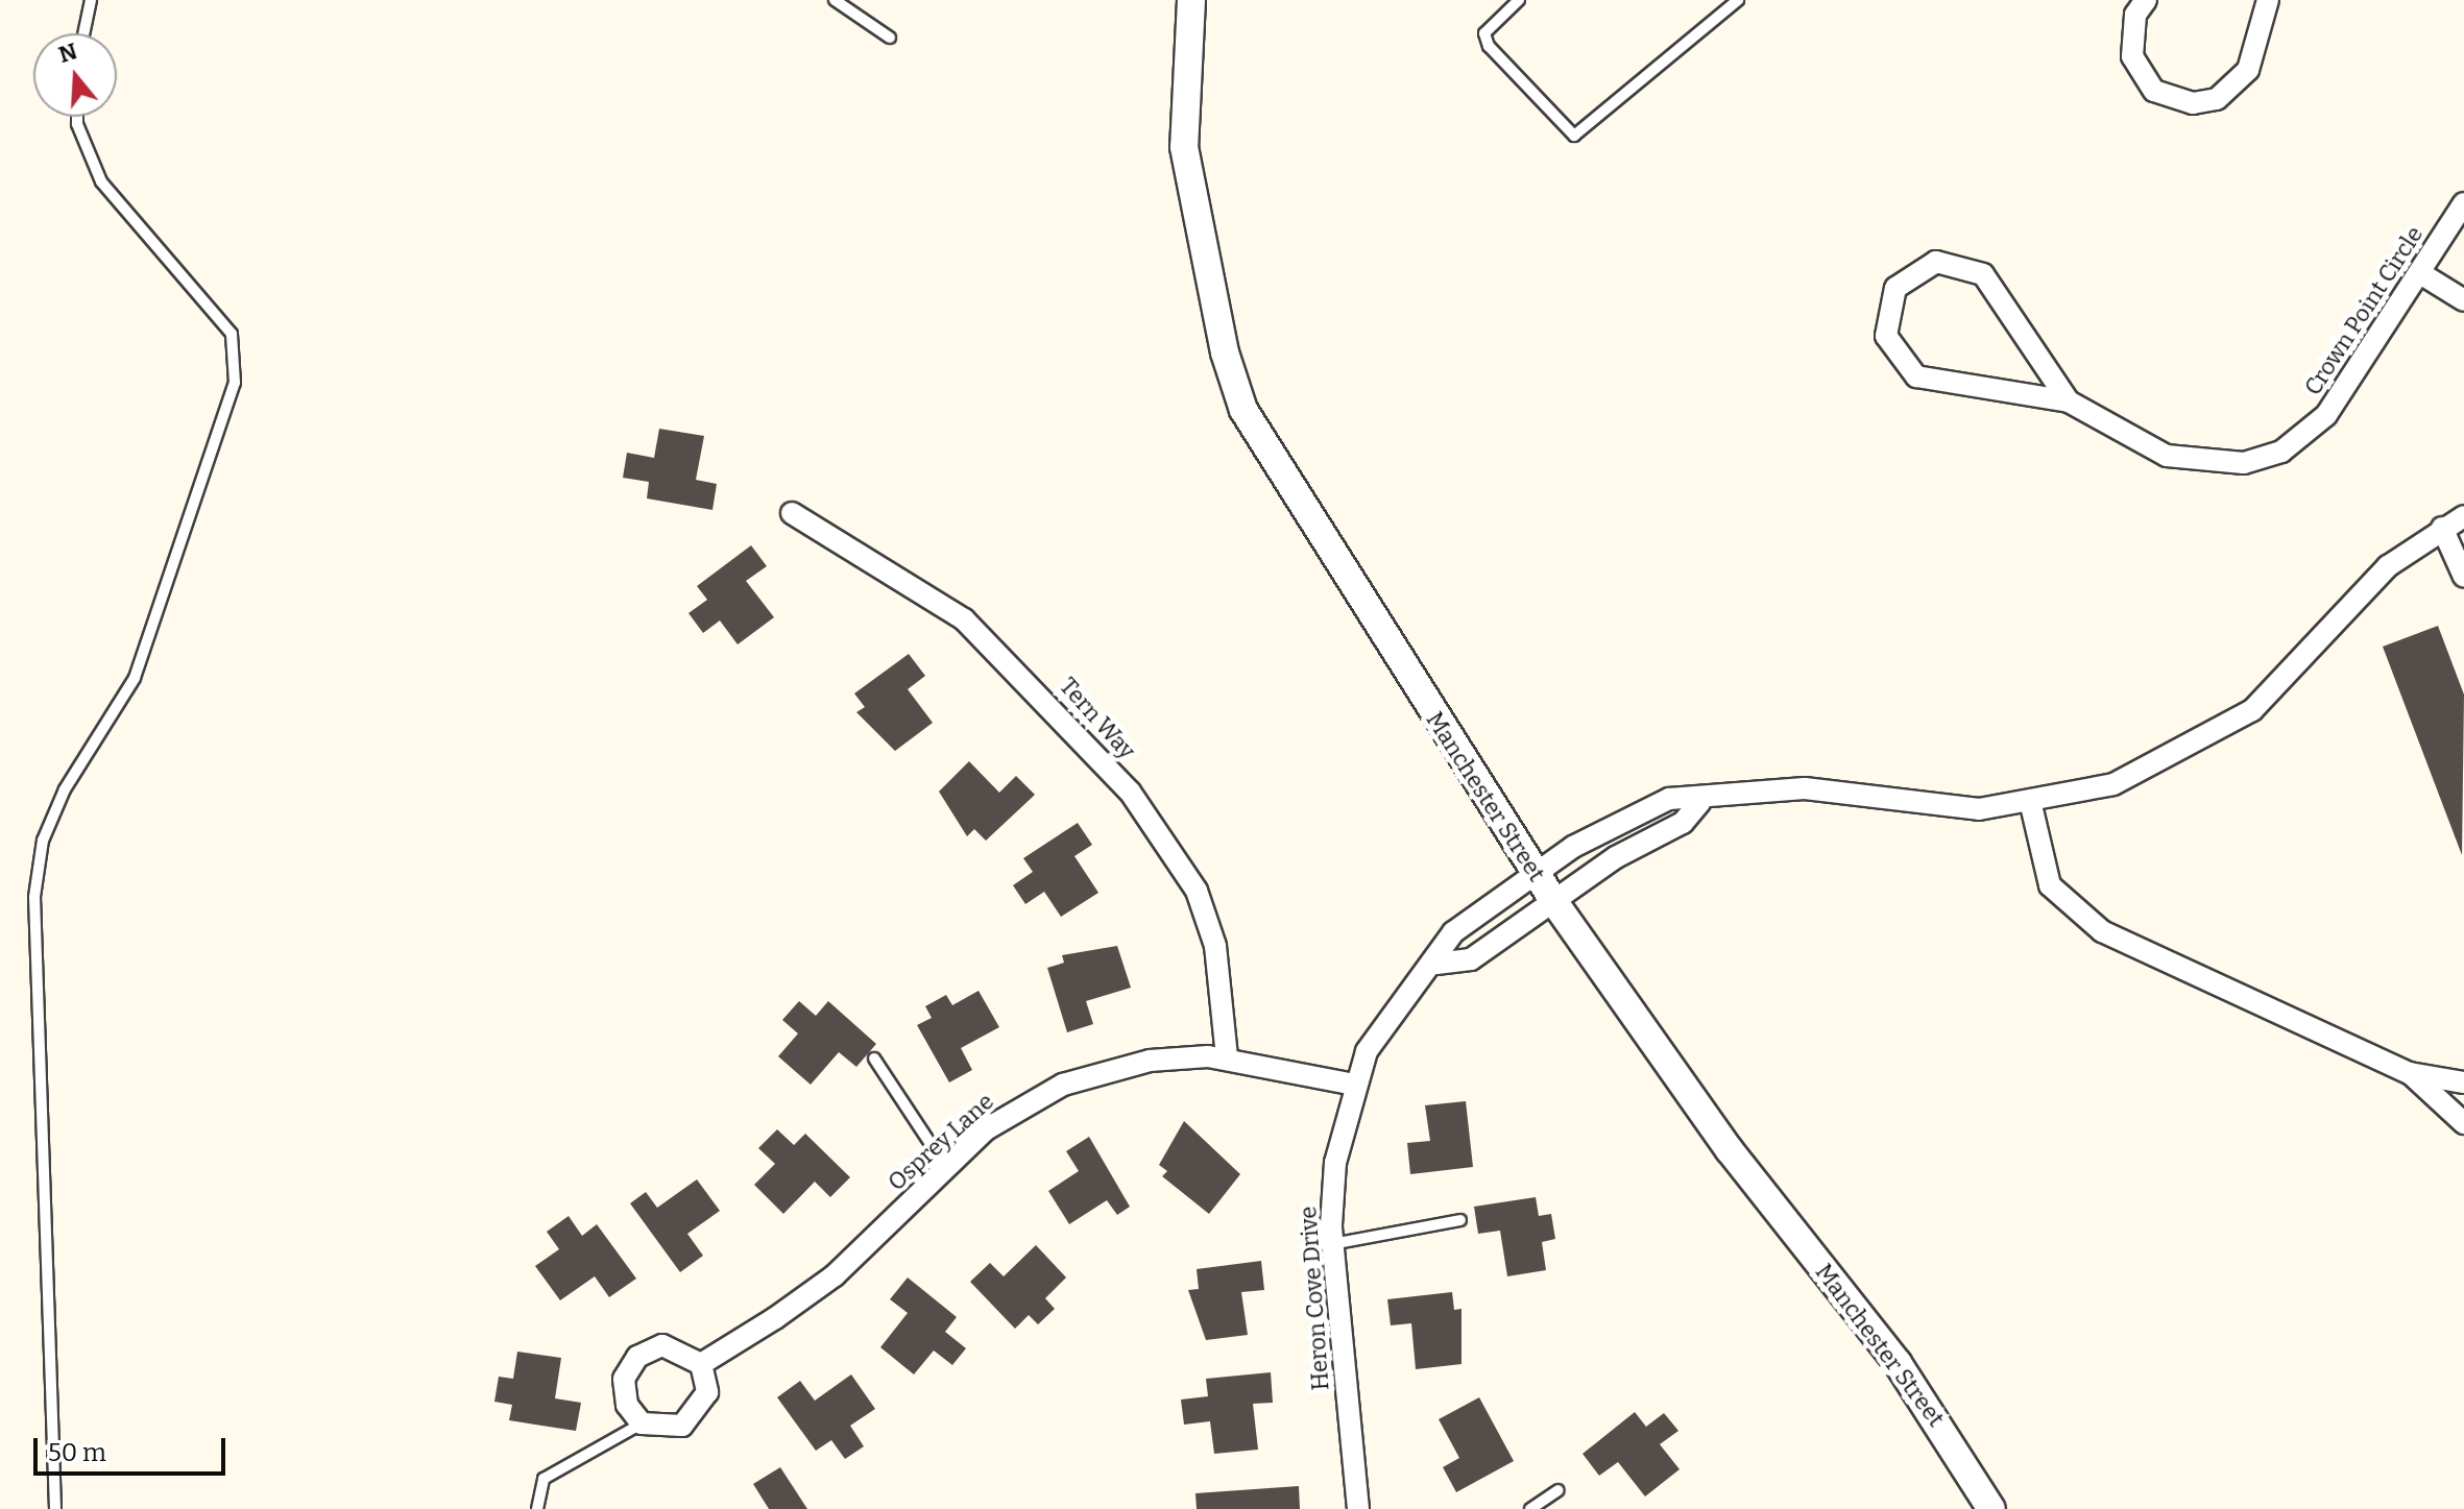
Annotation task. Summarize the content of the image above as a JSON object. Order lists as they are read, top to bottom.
{
  "streets": {
    "street": [
      "Crown Point Circle",
      "Tern Way",
      "Manchester Street",
      "Osprey Lane",
      "Heron Cove Drive"
    ]
  },
  "crossings": [
    ["Tern Way", "Osprey Lane"],
    ["Manchester Street", "Heron Cove Drive"],
    ["Osprey Lane", "Heron Cove Drive"]
  ],
  "scale_bar": "50 m",
  "north": "top"
}
